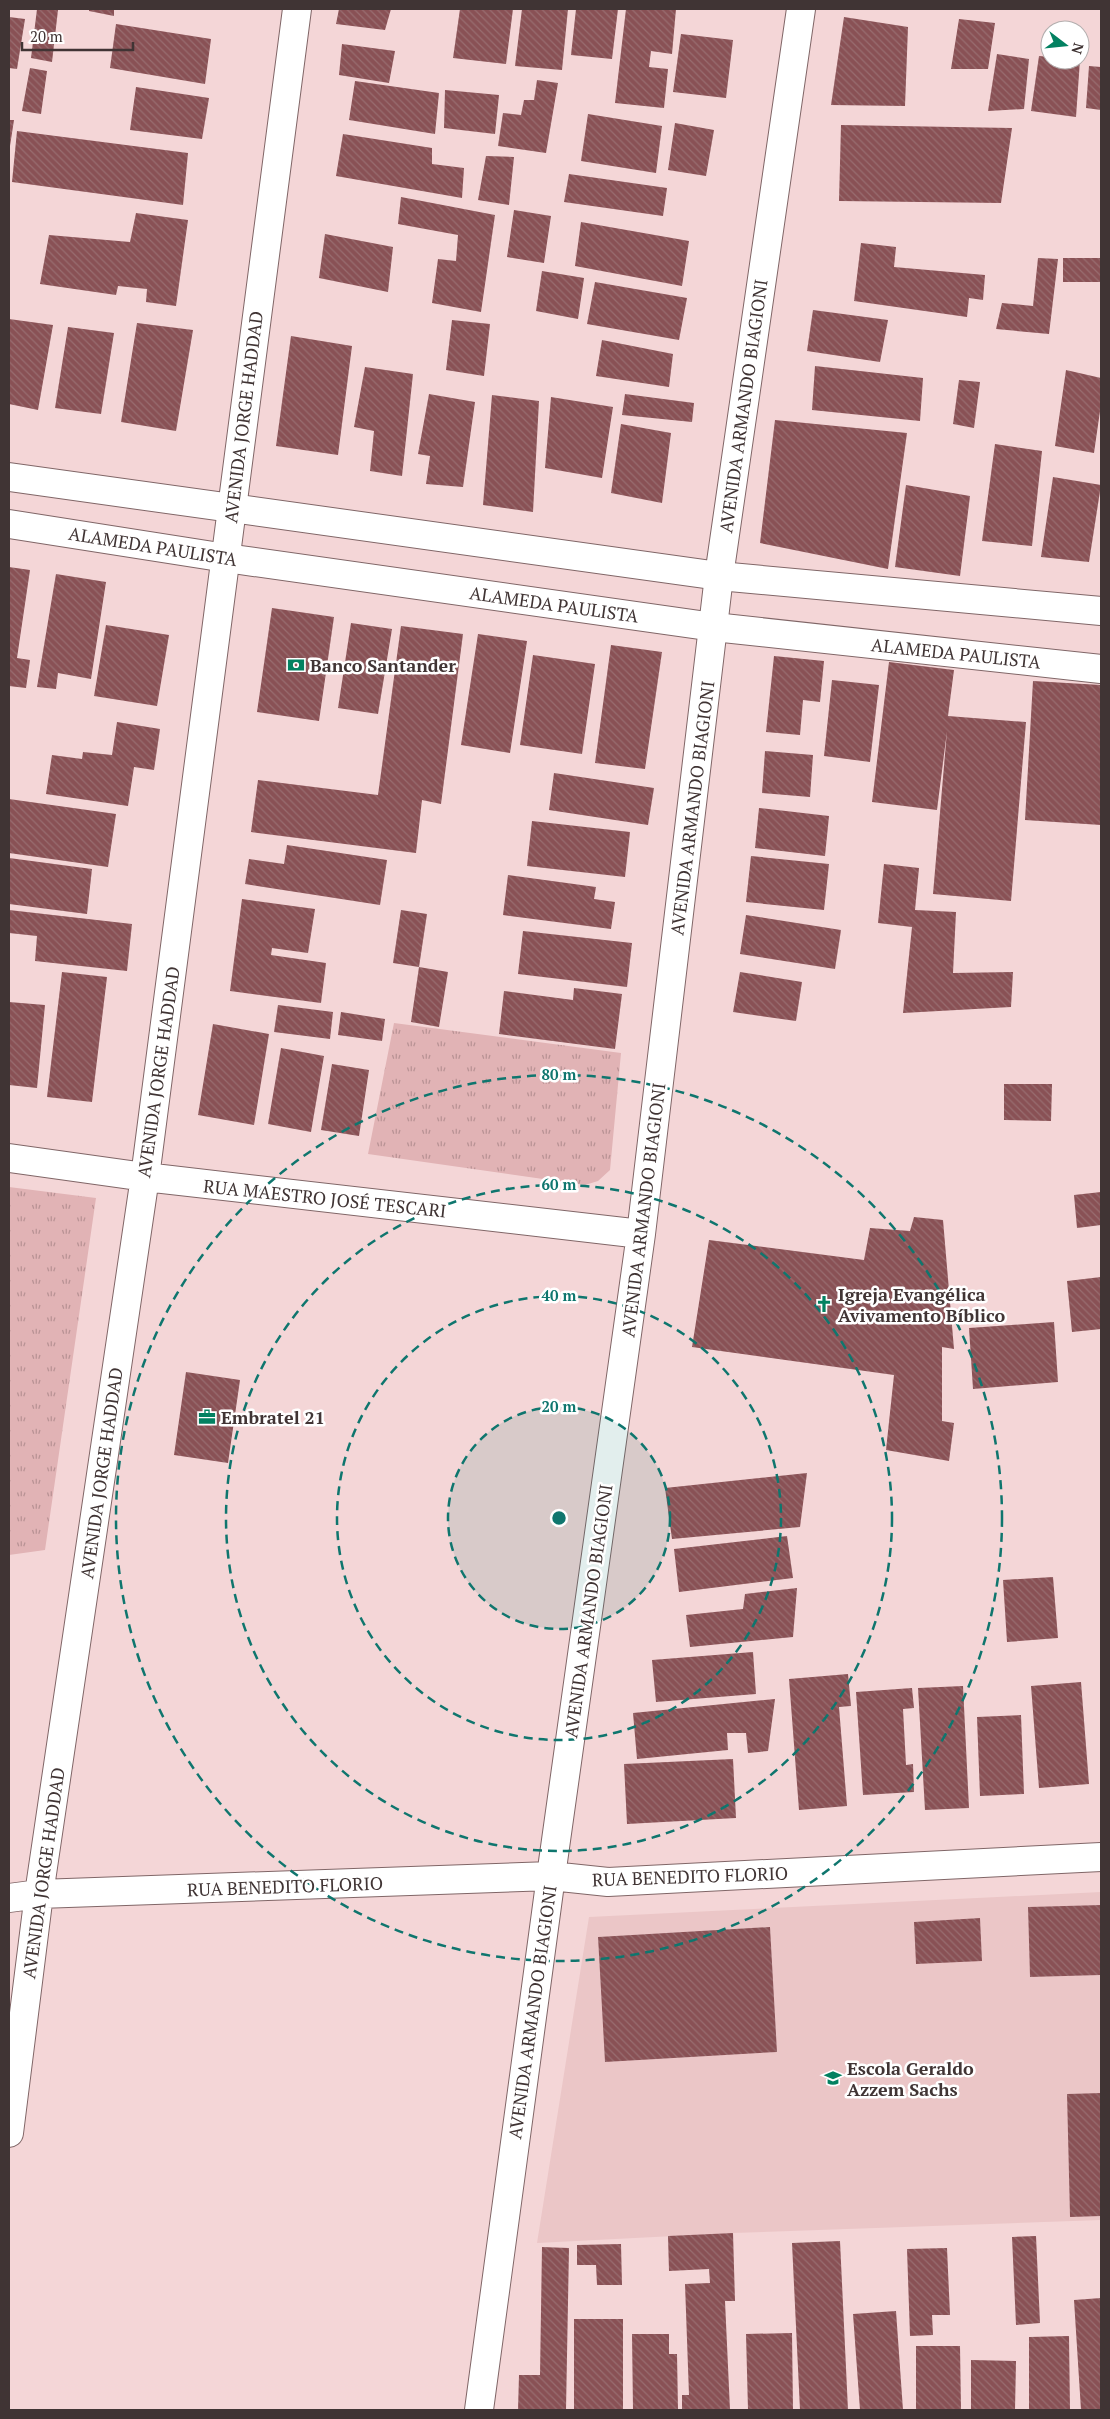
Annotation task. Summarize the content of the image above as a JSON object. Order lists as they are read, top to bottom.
{
  "streets": {
    "street": [
      "AVENIDA ARMANDO BIAGIONI",
      "AVENIDA JORGE HADDAD",
      "ALAMEDA PAULISTA",
      "RUA MAESTRO JOSÉ TESCARI",
      "RUA BENEDITO FLORIO"
    ]
  },
  "crossings": [
    ["AVENIDA ARMANDO BIAGIONI", "ALAMEDA PAULISTA"],
    ["AVENIDA ARMANDO BIAGIONI", "RUA MAESTRO JOSÉ TESCARI"],
    ["AVENIDA ARMANDO BIAGIONI", "RUA BENEDITO FLORIO"],
    ["AVENIDA JORGE HADDAD", "ALAMEDA PAULISTA"],
    ["AVENIDA JORGE HADDAD", "RUA MAESTRO JOSÉ TESCARI"],
    ["AVENIDA JORGE HADDAD", "RUA BENEDITO FLORIO"]
  ],
  "places": {
    "bank": ["Banco Santander"],
    "church": ["Igreja Evangélica Avivamento Bíblico"],
    "office": ["Embratel 21"],
    "school or university": ["Escola Geraldo Azzem Sachs"]
  },
  "scale_bar": "20 m",
  "north": "right",
  "rings": [
    "80 m",
    "60 m",
    "40 m",
    "20 m"
  ]
}
